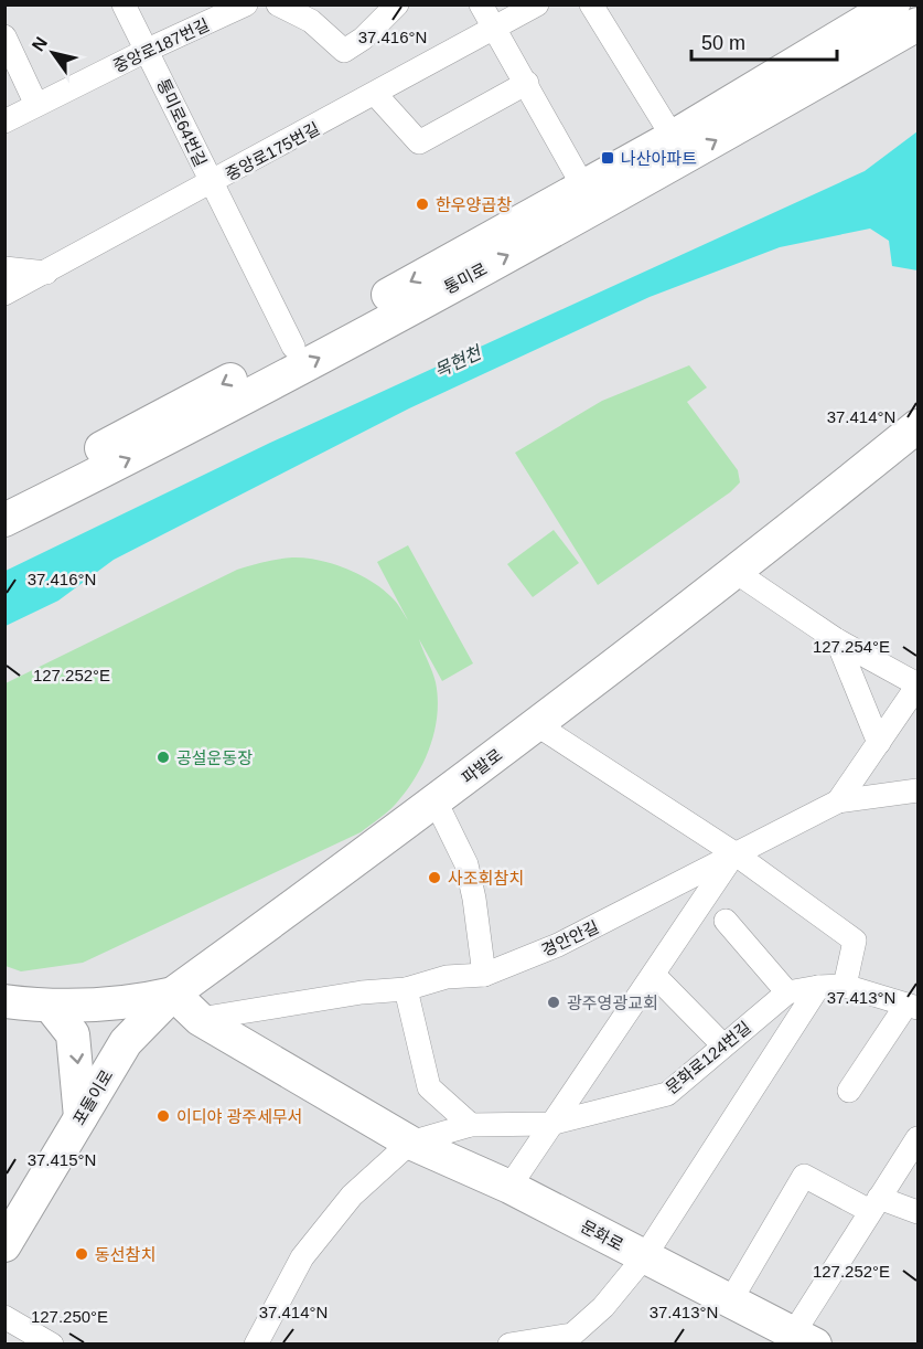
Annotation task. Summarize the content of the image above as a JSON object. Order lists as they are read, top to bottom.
{
  "streets": {
    "street": [
      "중앙로187번길",
      "통미로64번길",
      "중앙로175번길",
      "통미로",
      "파발로",
      "경안안길",
      "문화로124번길",
      "포돌이로",
      "문화로"
    ]
  },
  "crossings": [
    ["중앙로187번길", "통미로64번길"],
    ["통미로64번길", "중앙로175번길"],
    ["통미로64번길", "통미로"],
    ["파발로", "포돌이로"],
    ["파발로", "문화로"],
    ["경안안길", "문화로"],
    ["문화로124번길", "문화로"],
    ["포돌이로", "문화로"]
  ],
  "water": ["목현천"],
  "places": {
    "transit": ["나산아파트"],
    "other": [
      "한우양곱창",
      "공설운동장",
      "사조회참치",
      "광주영광교회",
      "이디야 광주세무서",
      "동선참치"
    ]
  },
  "scale_bar": "50 m",
  "north": "top left",
  "coordinates": [
    "37.416°N",
    "37.414°N",
    "127.254°E",
    "127.252°E",
    "37.413°N",
    "37.415°N",
    "127.250°E"
  ]
}
